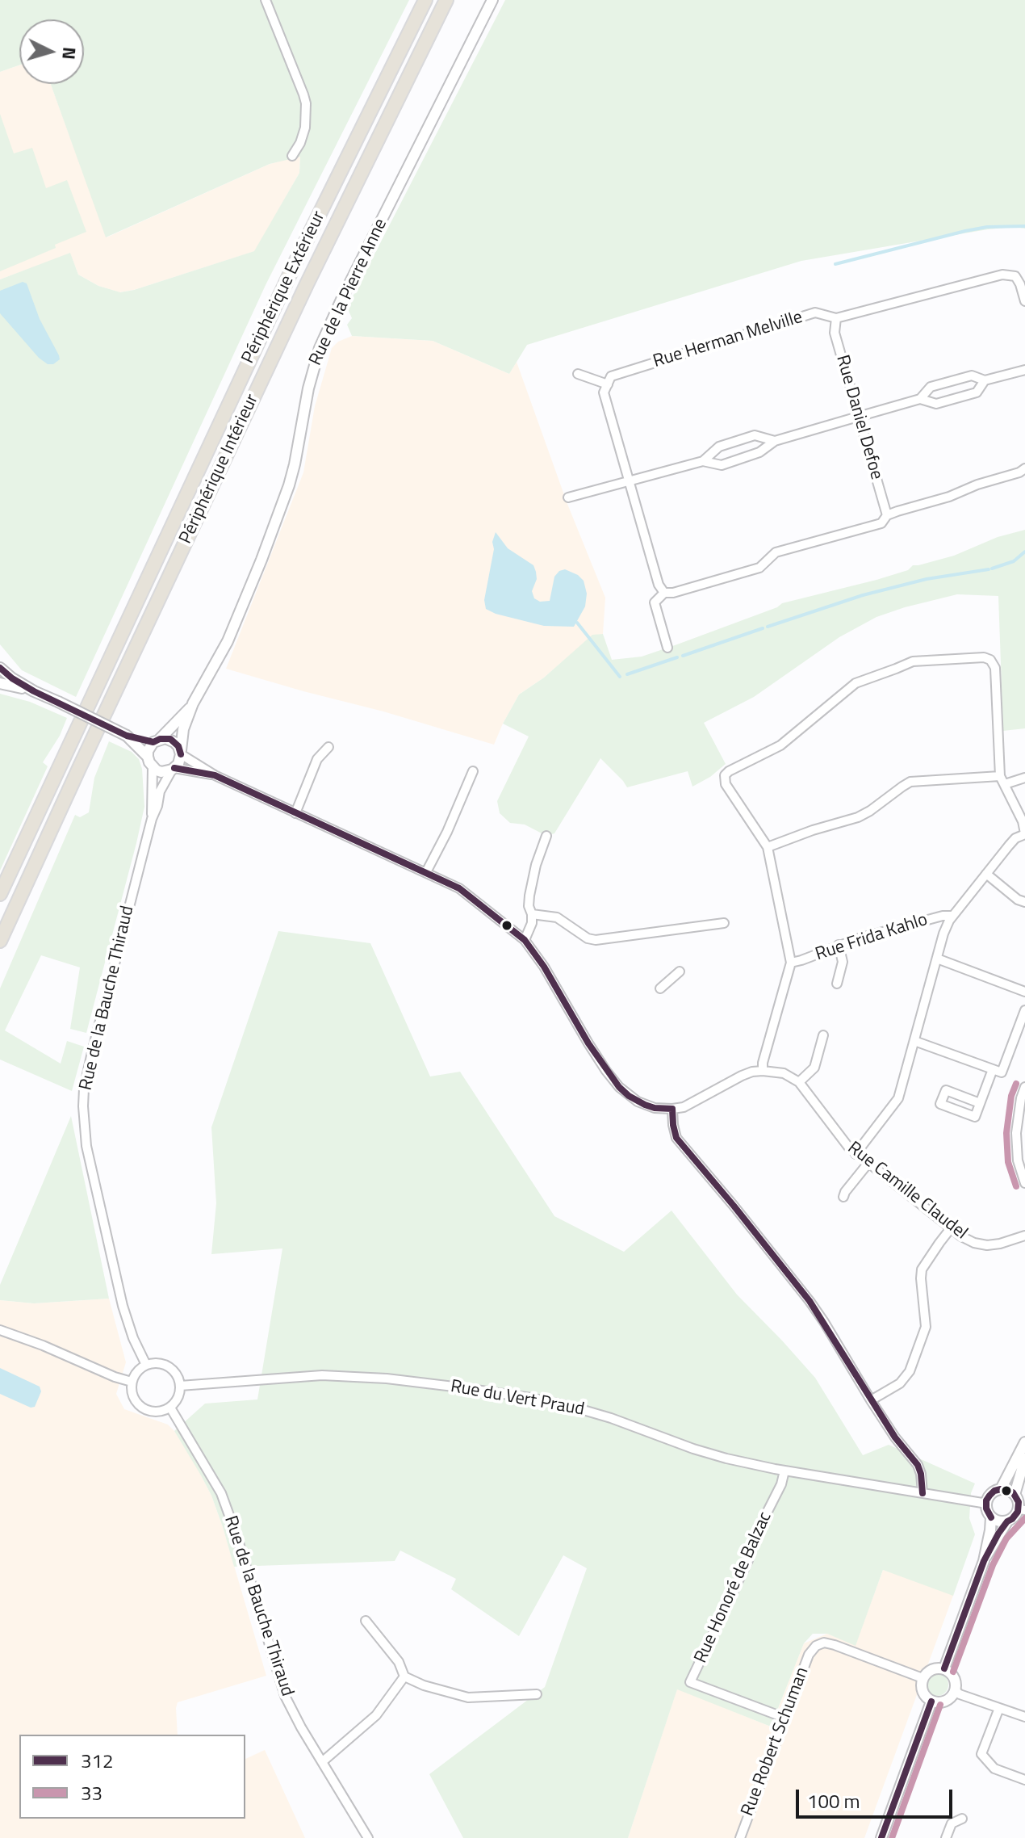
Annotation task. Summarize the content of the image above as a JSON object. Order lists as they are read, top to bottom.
{
  "streets": {
    "highway": ["Périphérique Extérieur", "Périphérique Intérieur"],
    "street": [
      "Rue de la Pierre Anne",
      "Rue Herman Melville",
      "Rue Daniel Defoe",
      "Rue Frida Kahlo",
      "Rue de la Bauche Thiraud",
      "Rue Camille Claudel",
      "Rue du Vert Praud",
      "Rue Honoré de Balzac",
      "Rue Robert Schuman"
    ]
  },
  "crossings": [
    ["Rue de la Pierre Anne", "Rue de la Bauche Thiraud"],
    ["Rue Herman Melville", "Rue Daniel Defoe"],
    ["Rue de la Bauche Thiraud", "Rue du Vert Praud"],
    ["Rue du Vert Praud", "Rue Honoré de Balzac"],
    ["Rue Honoré de Balzac", "Rue Robert Schuman"]
  ],
  "lines": ["transit line 312", "transit line 33"],
  "legend": ["312", "33"],
  "scale_bar": "100 m",
  "north": "right"
}
